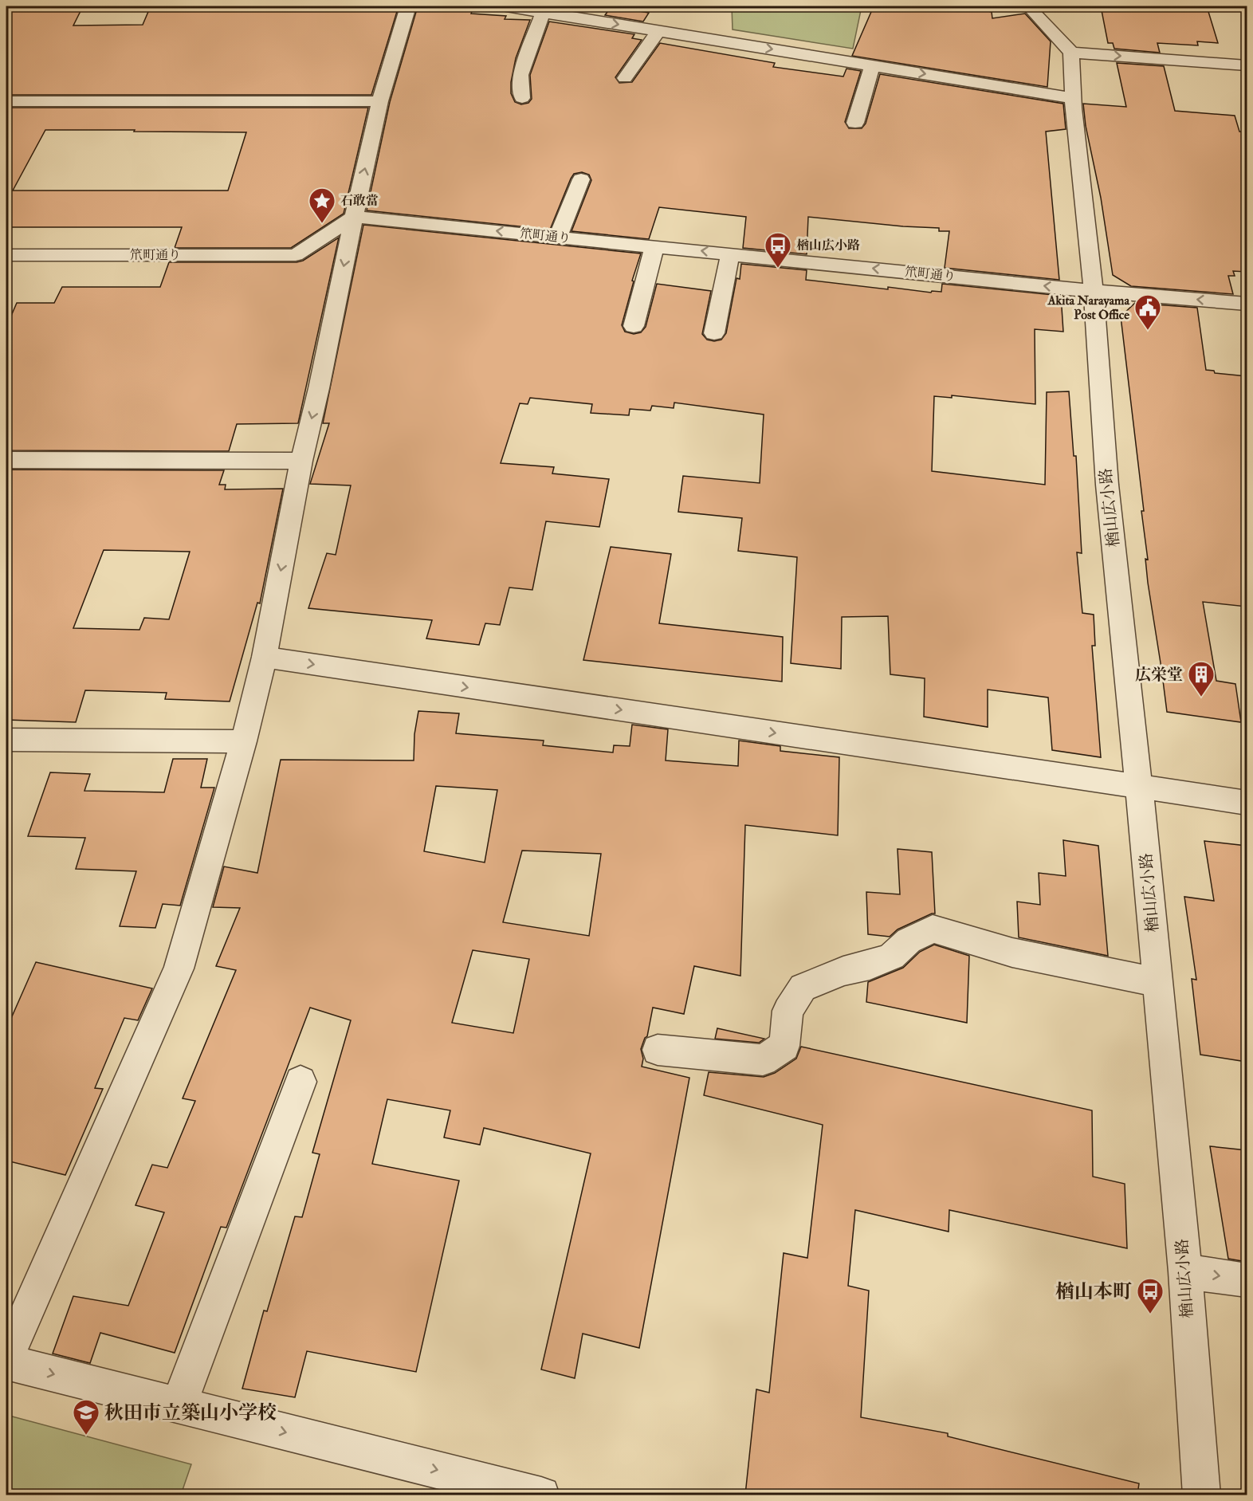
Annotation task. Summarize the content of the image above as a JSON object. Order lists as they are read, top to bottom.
{
  "streets": {
    "street": ["笊町通り", "楢山広小路"]
  },
  "crossings": [
    ["笊町通り", "楢山広小路"]
  ],
  "places": {
    "place": ["石敢當"],
    "bus stop": ["楢山広小路", "楢山本町"],
    "public building": ["Akita Narayama Post Office"],
    "building": ["広栄堂"],
    "school or university": ["秋田市立築山小学校"]
  }
}
